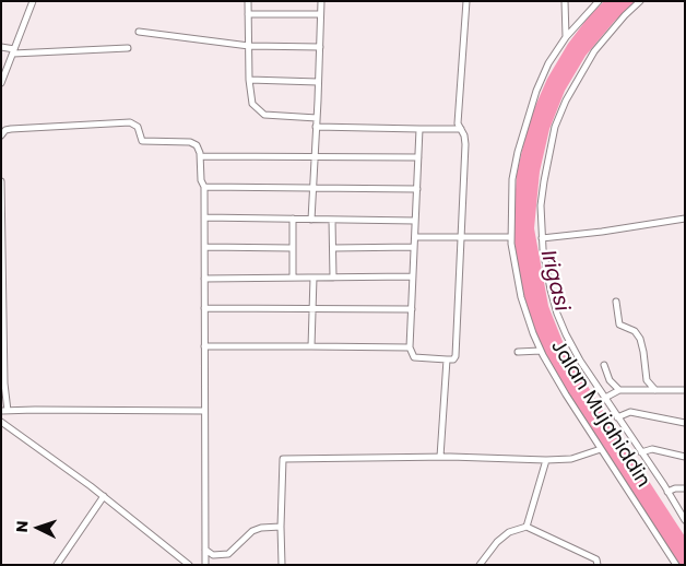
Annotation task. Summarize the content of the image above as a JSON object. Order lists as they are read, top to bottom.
{
  "streets": {
    "street": ["Jalan Mujahiddin"]
  },
  "water": ["Irigasi"],
  "north": "left"
}
